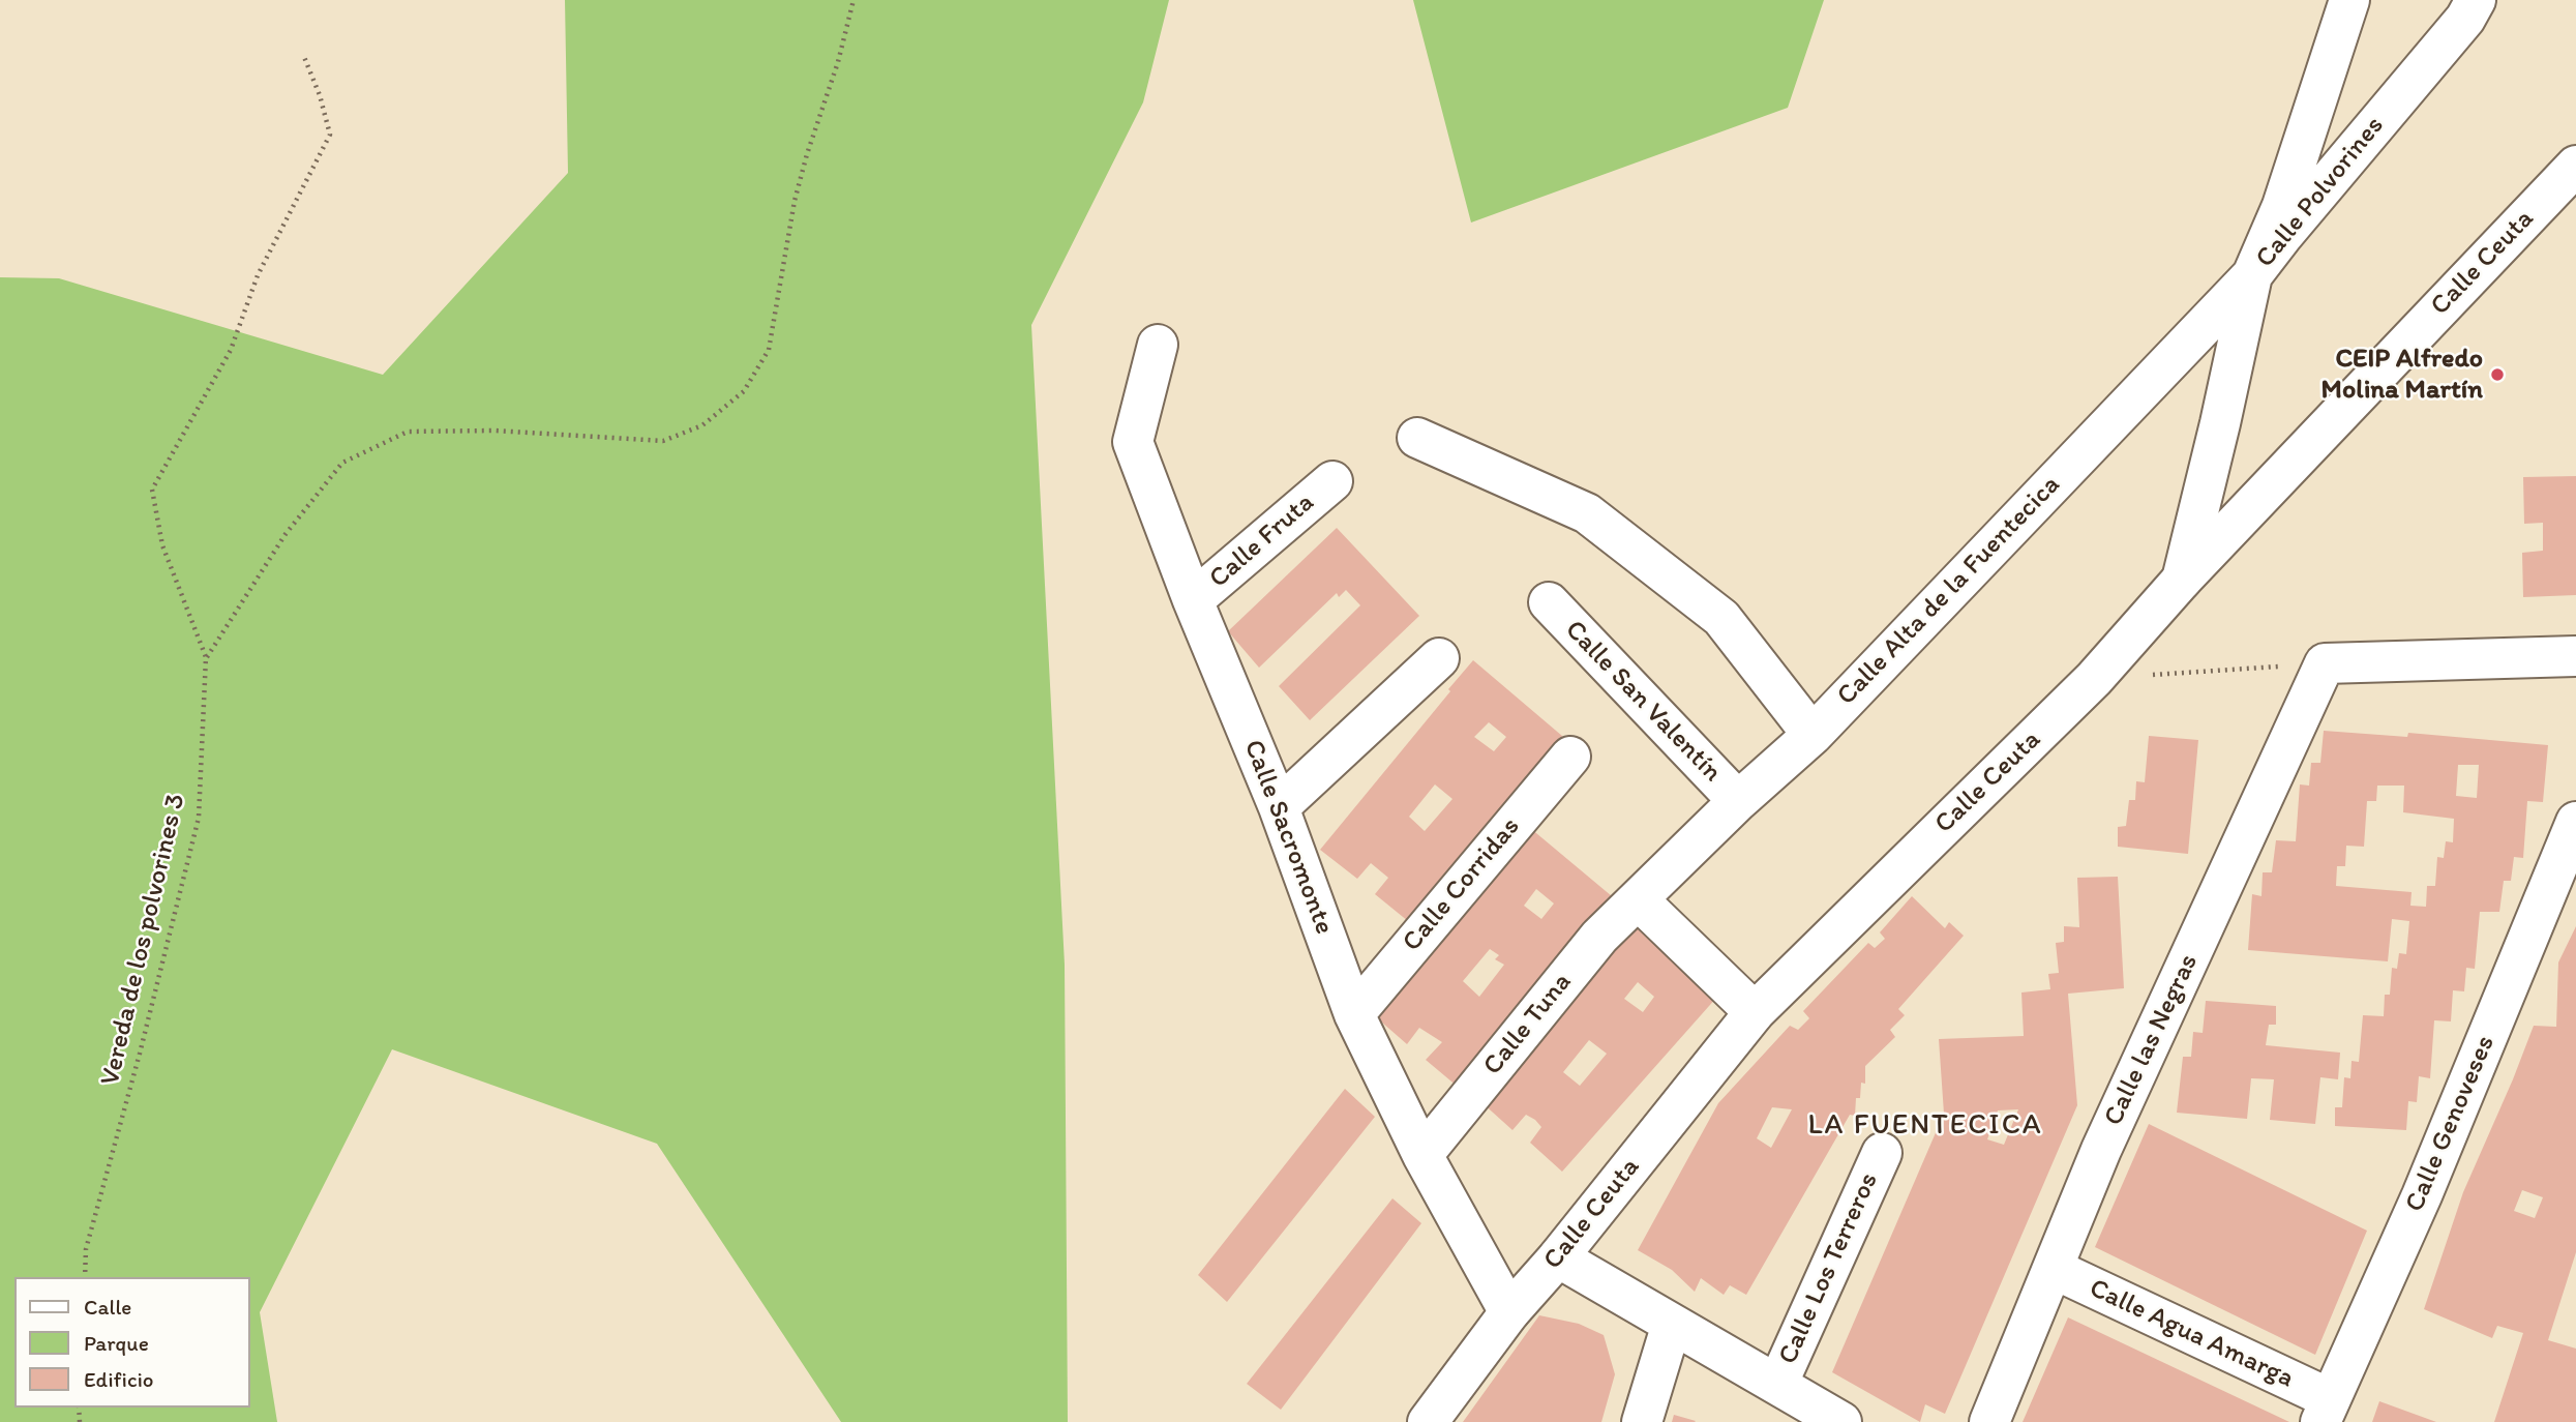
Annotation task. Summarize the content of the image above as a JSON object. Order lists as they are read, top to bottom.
{
  "streets": {
    "street": [
      "Calle Polvorines",
      "Calle Ceuta",
      "Calle Fruta",
      "Calle Alta de la Fuentecica",
      "Calle San Valentín",
      "Calle Sacromonte",
      "Calle Corridas",
      "Calle Tuna",
      "Calle las Negras",
      "Calle Genoveses",
      "Calle Los Terreros",
      "Calle Agua Amarga"
    ],
    "path": ["Vereda de los polvorines 3"]
  },
  "crossings": [
    ["Calle Polvorines", "Calle Ceuta"],
    ["Calle Polvorines", "Calle Alta de la Fuentecica"],
    ["Calle Ceuta", "Calle Sacromonte"],
    ["Calle Fruta", "Calle Sacromonte"],
    ["Calle Alta de la Fuentecica", "Calle San Valentín"],
    ["Calle Alta de la Fuentecica", "Calle Tuna"],
    ["Calle Sacromonte", "Calle Corridas"],
    ["Calle Sacromonte", "Calle Tuna"],
    ["Calle las Negras", "Calle Agua Amarga"],
    ["Calle Genoveses", "Calle Agua Amarga"]
  ],
  "districts": ["LA FUENTECICA"],
  "places": ["CEIP Alfredo Molina Martín"],
  "legend": ["Calle", "Parque", "Edificio"]
}
